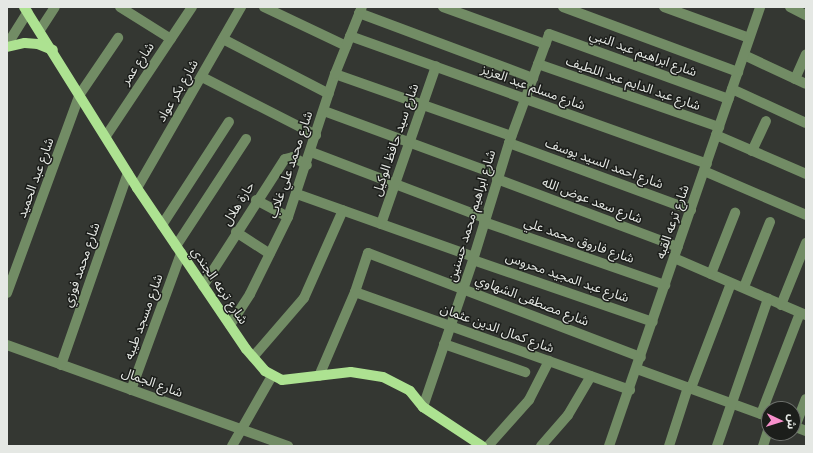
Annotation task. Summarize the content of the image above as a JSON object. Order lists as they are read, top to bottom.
{
  "streets": {
    "main road": ["شارع ترعه الجندي"],
    "street": [
      "شارع ابراهيم عبد النبي",
      "شارع عمر",
      "شارع عبد الدايم عبد اللطيف",
      "شارع مسلم عبد العزيز",
      "شارع بكر عواد",
      "شارع سيد حافظ الوكيل",
      "شارع احمد السيد يوسف",
      "شارع محمد علي غلاب",
      "شارع عبد الحميد",
      "شارع سعد عوض الله",
      "حارة هلال",
      "شارع ابراهيم محمد حسنين",
      "شارع ترعه القبه",
      "شارع فاروق محمد علي",
      "شارع محمد فوزي",
      "شارع عبد المجيد محروس",
      "شارع مصطفى الشهاوي",
      "شارع مسجد طيبه",
      "شارع كمال الدين عثمان",
      "شارع الجمال"
    ]
  },
  "crossings": [
    ["شارع ابراهيم عبد النبي", "شارع ابراهيم محمد حسنين"],
    ["شارع ابراهيم عبد النبي", "شارع ترعه القبه"],
    ["شارع عمر", "شارع ترعه الجندي"],
    ["شارع عبد الدايم عبد اللطيف", "شارع ابراهيم محمد حسنين"],
    ["شارع عبد الدايم عبد اللطيف", "شارع ترعه القبه"],
    ["شارع مسلم عبد العزيز", "شارع سيد حافظ الوكيل"],
    ["شارع مسلم عبد العزيز", "شارع محمد علي غلاب"],
    ["شارع مسلم عبد العزيز", "شارع ابراهيم محمد حسنين"],
    ["شارع مسلم عبد العزيز", "شارع ترعه القبه"],
    ["شارع بكر عواد", "شارع ترعه الجندي"],
    ["شارع سيد حافظ الوكيل", "شارع احمد السيد يوسف"],
    ["شارع سيد حافظ الوكيل", "شارع سعد عوض الله"],
    ["شارع سيد حافظ الوكيل", "شارع فاروق محمد علي"],
    ["شارع سيد حافظ الوكيل", "شارع عبد المجيد محروس"],
    ["شارع احمد السيد يوسف", "شارع محمد علي غلاب"],
    ["شارع احمد السيد يوسف", "شارع ابراهيم محمد حسنين"],
    ["شارع احمد السيد يوسف", "شارع ترعه القبه"],
    ["شارع محمد علي غلاب", "شارع سعد عوض الله"],
    ["شارع محمد علي غلاب", "حارة هلال"],
    ["شارع محمد علي غلاب", "شارع فاروق محمد علي"],
    ["شارع محمد علي غلاب", "شارع عبد المجيد محروس"],
    ["شارع محمد علي غلاب", "شارع ترعه الجندي"],
    ["شارع عبد الحميد", "شارع ترعه الجندي"],
    ["شارع سعد عوض الله", "شارع ابراهيم محمد حسنين"],
    ["شارع سعد عوض الله", "شارع ترعه القبه"],
    ["حارة هلال", "شارع ترعه الجندي"],
    ["شارع ابراهيم محمد حسنين", "شارع فاروق محمد علي"],
    ["شارع ابراهيم محمد حسنين", "شارع عبد المجيد محروس"],
    ["شارع ابراهيم محمد حسنين", "شارع مصطفى الشهاوي"],
    ["شارع ابراهيم محمد حسنين", "شارع كمال الدين عثمان"],
    ["شارع ترعه القبه", "شارع فاروق محمد علي"],
    ["شارع ترعه القبه", "شارع عبد المجيد محروس"],
    ["شارع ترعه القبه", "شارع مصطفى الشهاوي"],
    ["شارع ترعه القبه", "شارع كمال الدين عثمان"],
    ["شارع محمد فوزي", "شارع ترعه الجندي"],
    ["شارع محمد فوزي", "شارع الجمال"],
    ["شارع ترعه الجندي", "شارع مسجد طيبه"],
    ["شارع مصطفى الشهاوي", "شارع كمال الدين عثمان"],
    ["شارع مسجد طيبه", "شارع الجمال"]
  ],
  "north": "right"
}
